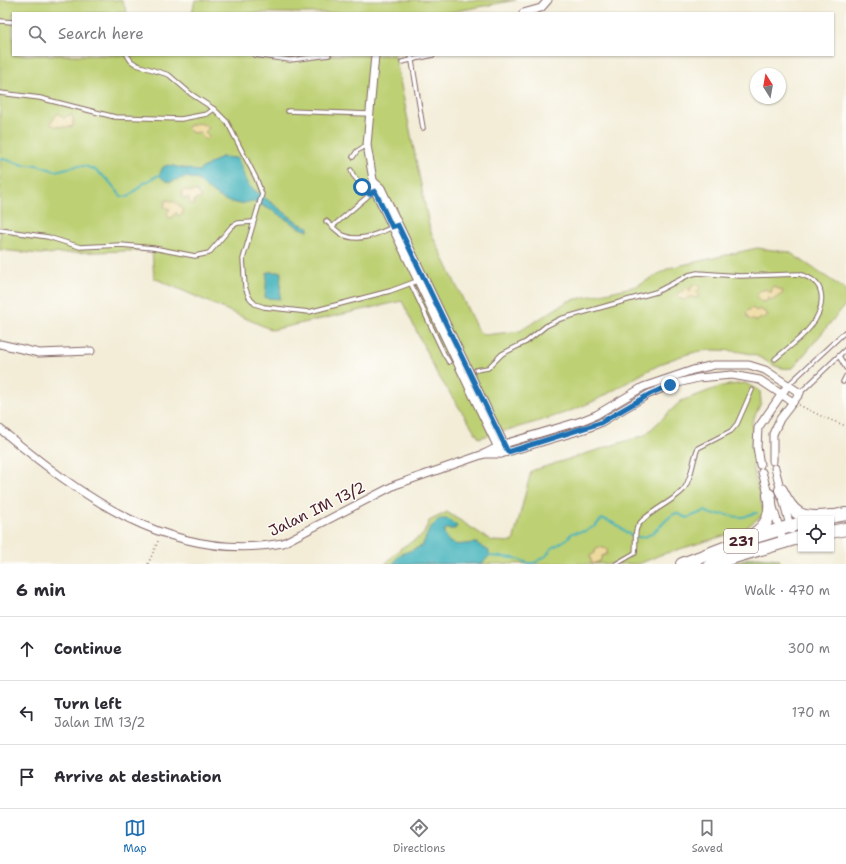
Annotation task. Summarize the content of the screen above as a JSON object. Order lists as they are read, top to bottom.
{
  "streets": {
    "main road": ["231"],
    "street": ["Jalan IM 13/2"]
  },
  "north": "top",
  "page": {
    "search": "Search here",
    "heading": ["6 min", "Walk · 470 m"],
    "list": [
      ["Continue", "300 m"],
      ["Turn left", "Jalan IM 13/2", "170 m"],
      "Arrive at destination"
    ],
    "nav": ["Map", "Directions", "Saved"]
  }
}
